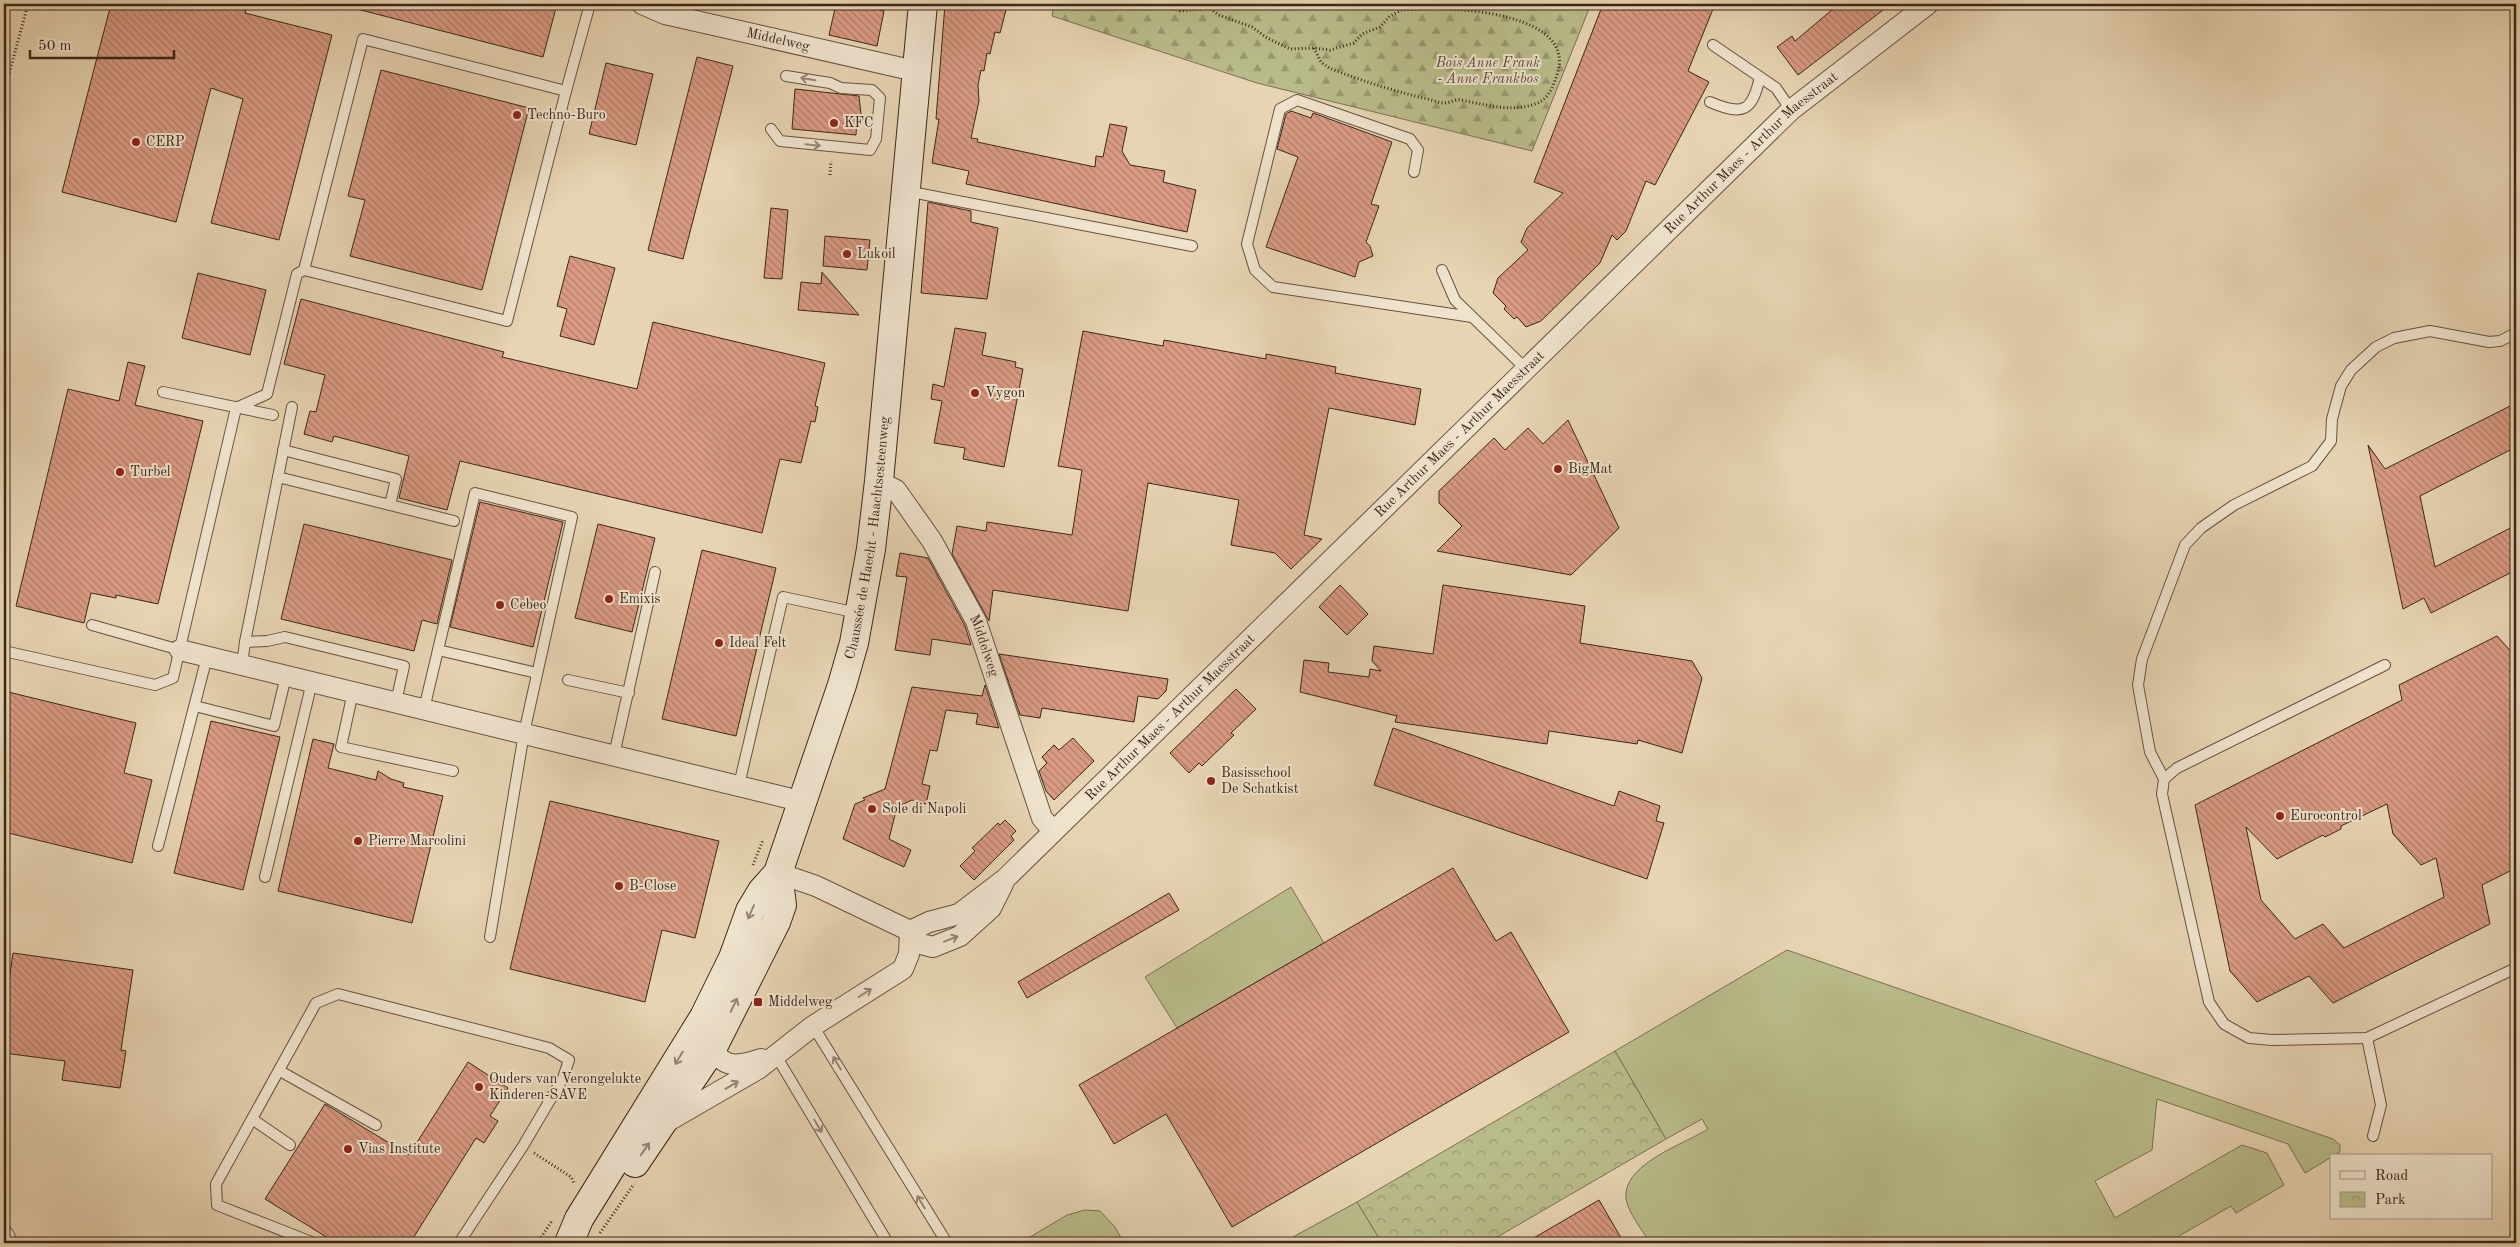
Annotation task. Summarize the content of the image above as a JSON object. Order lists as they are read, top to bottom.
{
  "streets": {
    "main road": ["Chaussée de Haecht - Haachtsesteenweg"],
    "street": ["Middelweg", "Rue Arthur Maes - Arthur Maesstraat"]
  },
  "crossings": [
    ["Middelweg", "Rue Arthur Maes - Arthur Maesstraat"],
    ["Middelweg", "Chaussée de Haecht - Haachtsesteenweg"],
    ["Rue Arthur Maes - Arthur Maesstraat", "Chaussée de Haecht - Haachtsesteenweg"]
  ],
  "parks": ["Bois Anne Frank - Anne Frankbos"],
  "places": {
    "other": [
      "Techno-Buro",
      "KFC",
      "CERP",
      "Lukoil",
      "Vygon",
      "BigMat",
      "Turbel",
      "Emixis",
      "Cebeo",
      "Ideal Felt",
      "Basisschool De Schatkist",
      "Sole di Napoli",
      "Eurocontrol",
      "Pierre Marcolini",
      "B-Close",
      "Ouders van Verongelukte Kinderen-SAVE",
      "Vias Institute"
    ],
    "transit": ["Middelweg"]
  },
  "legend": ["Road", "Park"],
  "scale_bar": "50 m"
}
